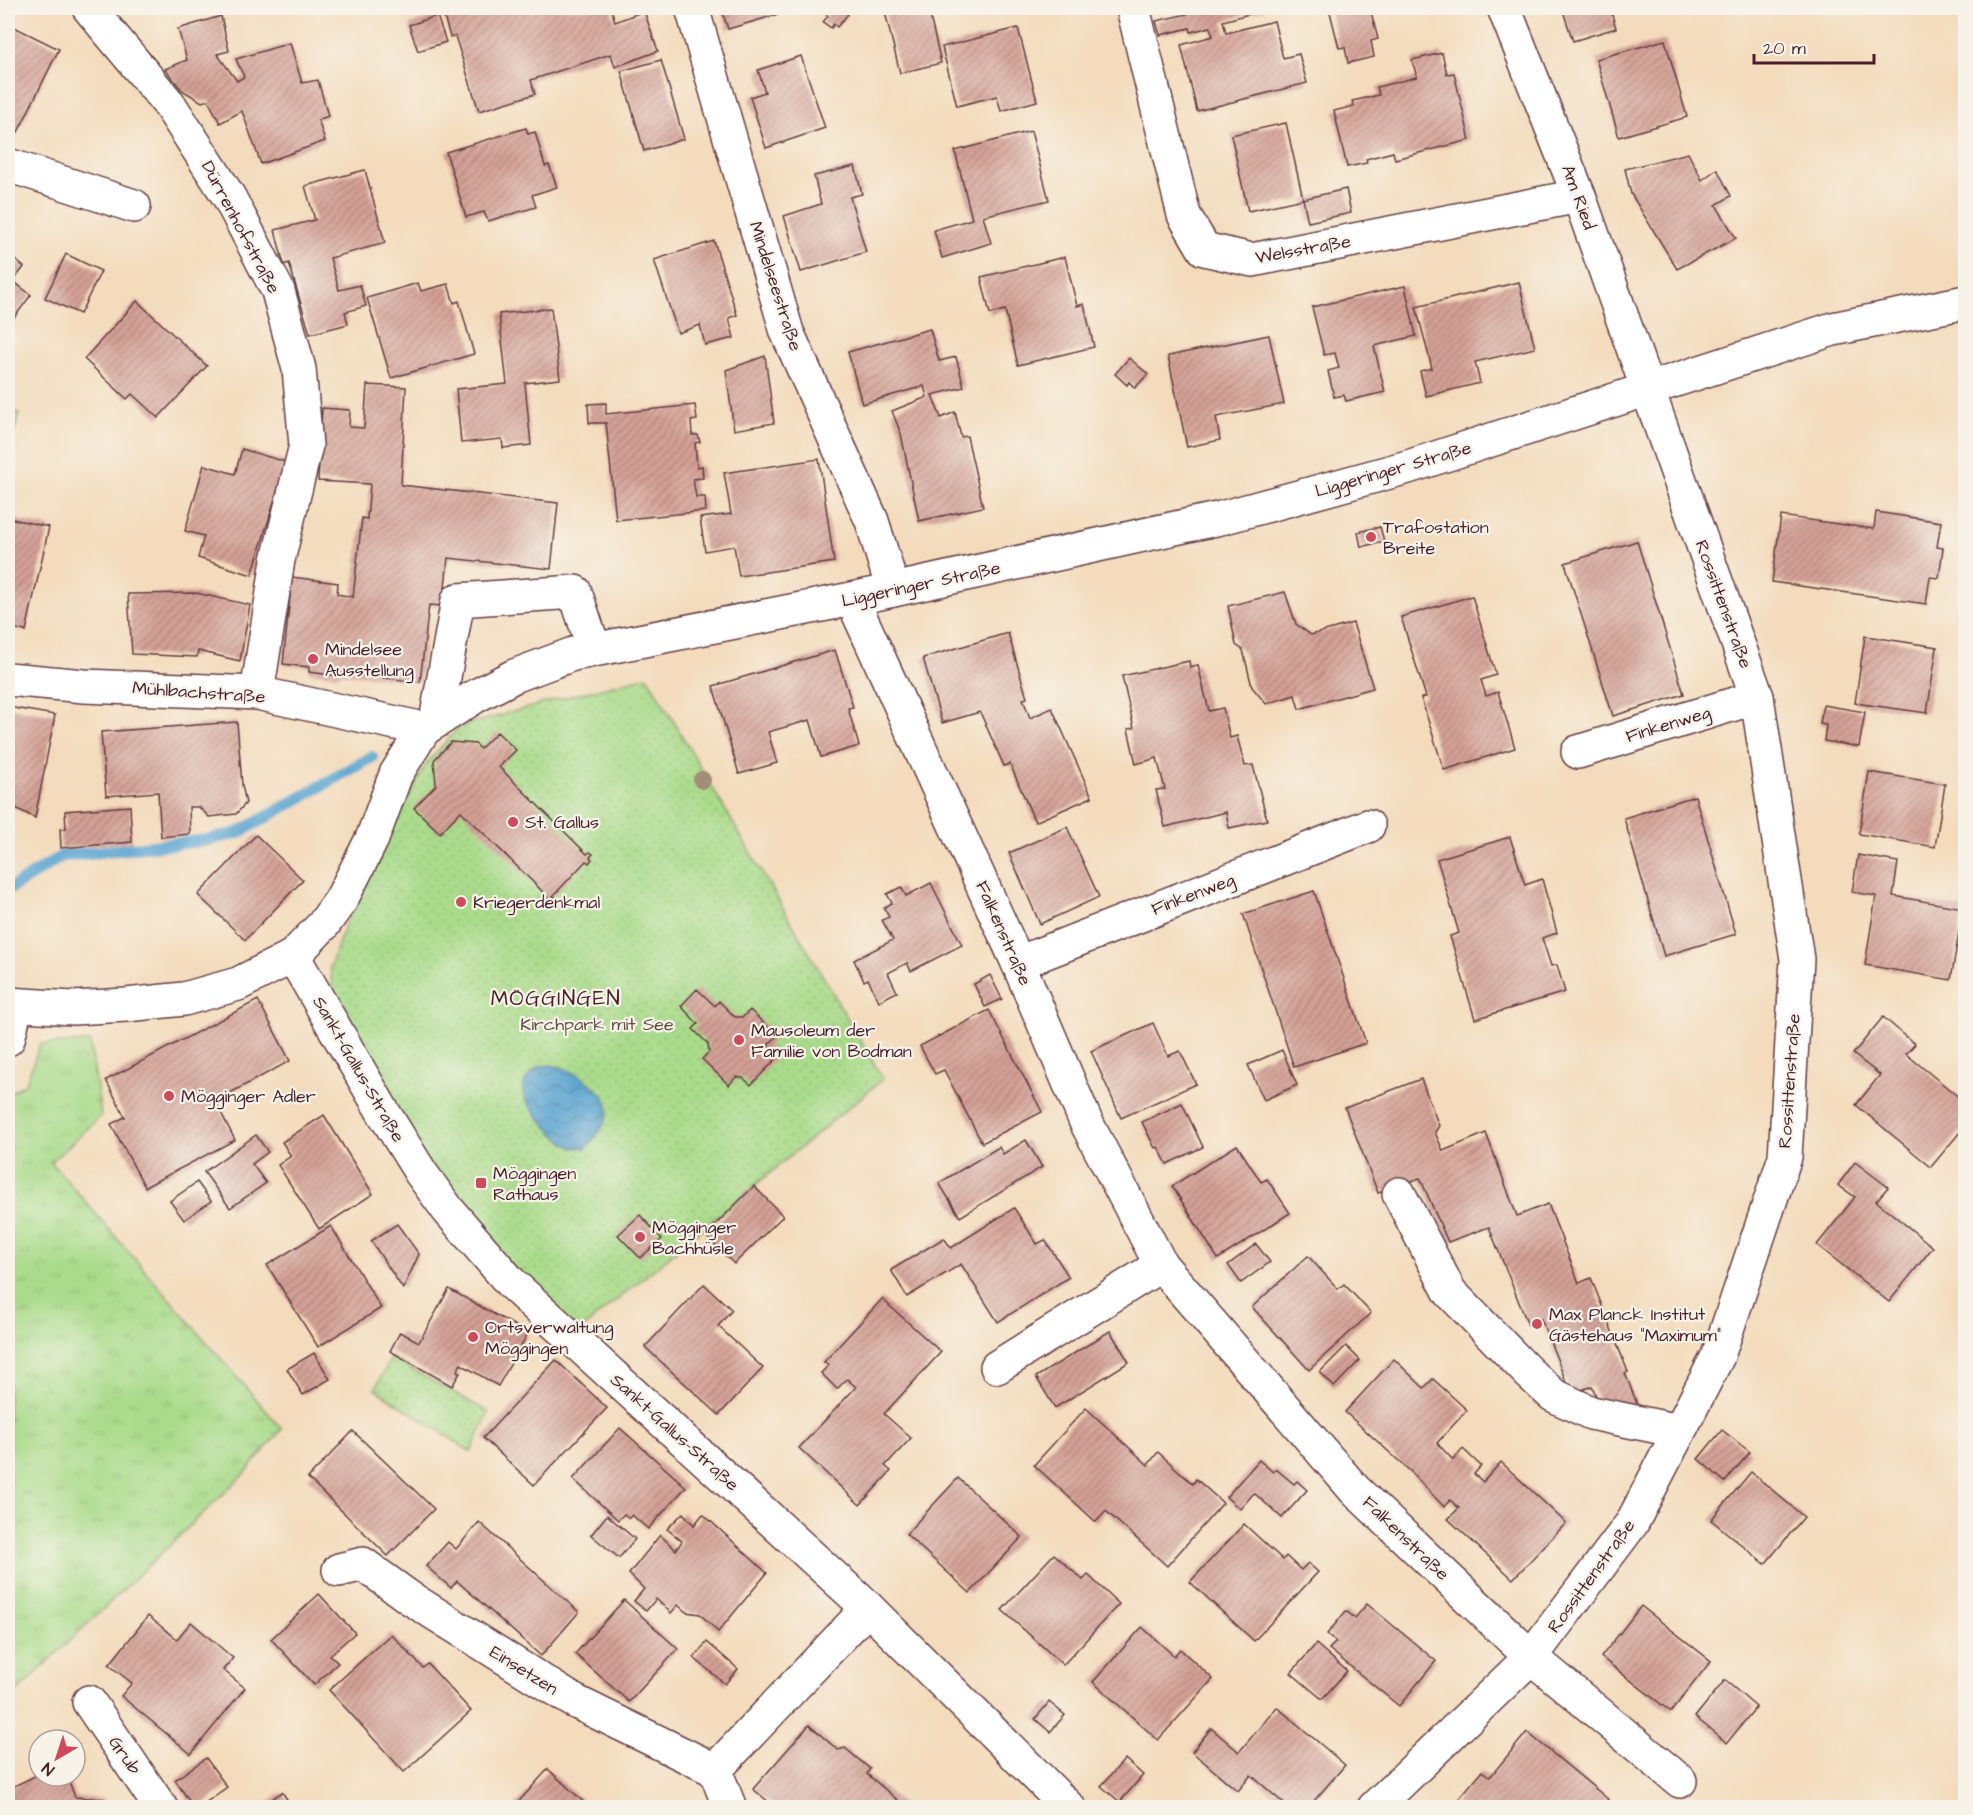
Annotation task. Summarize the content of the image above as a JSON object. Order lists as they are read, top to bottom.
{
  "streets": {
    "street": [
      "Am Ried",
      "Dürrenhofstraße",
      "Welsstraße",
      "Mindelseestraße",
      "Liggeringer Straße",
      "Rossittenstraße",
      "Mühlbachstraße",
      "Finkenweg",
      "Falkenstraße",
      "Sankt-Gallus-Straße",
      "Einsetzen",
      "Grub"
    ]
  },
  "crossings": [
    ["Am Ried", "Welsstraße"],
    ["Am Ried", "Liggeringer Straße"],
    ["Am Ried", "Rossittenstraße"],
    ["Dürrenhofstraße", "Mühlbachstraße"],
    ["Mindelseestraße", "Liggeringer Straße"],
    ["Liggeringer Straße", "Rossittenstraße"],
    ["Liggeringer Straße", "Mühlbachstraße"],
    ["Liggeringer Straße", "Falkenstraße"],
    ["Liggeringer Straße", "Sankt-Gallus-Straße"],
    ["Rossittenstraße", "Finkenweg"],
    ["Rossittenstraße", "Falkenstraße"],
    ["Finkenweg", "Falkenstraße"]
  ],
  "districts": ["MÖGGINGEN"],
  "parks": ["Kirchpark mit See"],
  "places": {
    "other": [
      "Trafostation Breite",
      "Mindelsee Ausstellung",
      "St. Gallus",
      "Kriegerdenkmal",
      "Mausoleum der Familie von Bodman",
      "Mögginger Adler",
      "Mögginger Bachhüsle",
      "Max Planck Institut Gästehaus \"Maximum\"",
      "Ortsverwaltung Möggingen"
    ],
    "transit": ["Möggingen Rathaus"]
  },
  "scale_bar": "20 m",
  "north": "bottom left"
}
